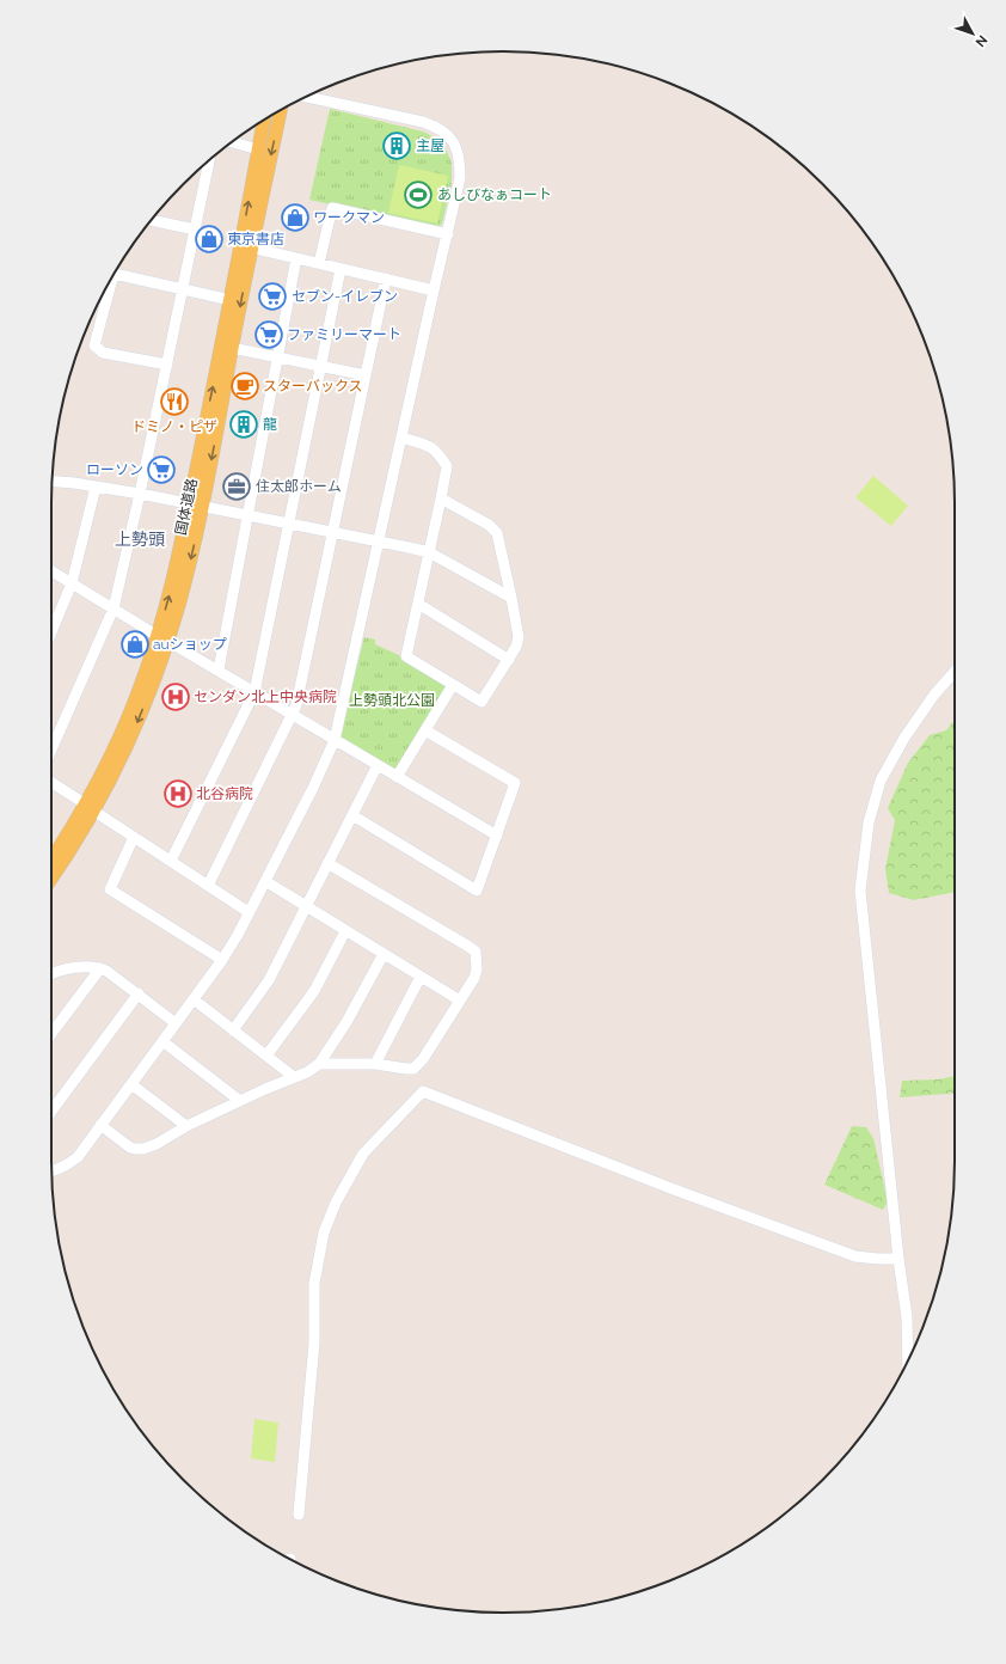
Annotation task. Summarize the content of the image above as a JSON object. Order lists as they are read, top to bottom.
{
  "streets": {
    "main road": ["国体道路"]
  },
  "districts": ["上勢頭"],
  "parks": ["上勢頭北公園"],
  "places": {
    "building": ["主屋", "龍"],
    "sports": ["あしびなぁコート"],
    "shop": ["ワークマン", "東京書店", "auショップ"],
    "supermarket": ["セブン-イレブン", "ファミリーマート", "ローソン"],
    "cafe": ["スターバックス"],
    "restaurant": ["ドミノ・ピザ"],
    "office": ["住太郎ホーム"],
    "hospital": ["センダン北上中央病院", "北谷病院"]
  },
  "north": "bottom right"
}
